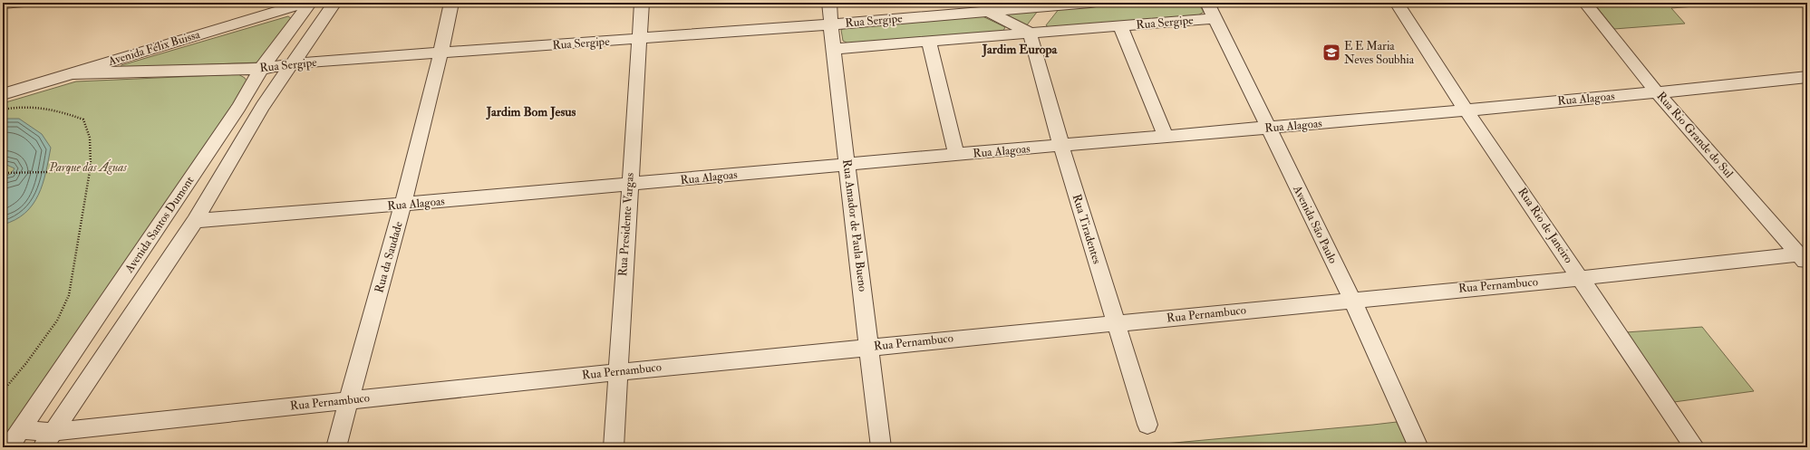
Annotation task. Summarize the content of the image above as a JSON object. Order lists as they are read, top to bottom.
{
  "streets": {
    "street": [
      "Rua Sergipe",
      "Avenida Félix Buissa",
      "Rua Alagoas",
      "Rua Rio Grande do Sul",
      "Avenida Santos Dumont",
      "Rua Presidente Vargas",
      "Avenida São Paulo",
      "Rua Amador de Paula Bueno",
      "Rua Rio de Janeiro",
      "Rua Tiradentes",
      "Rua da Saudade",
      "Rua Pernambuco"
    ]
  },
  "crossings": [
    ["Rua Sergipe", "Avenida Félix Buissa"],
    ["Rua Sergipe", "Avenida Santos Dumont"],
    ["Rua Sergipe", "Rua Presidente Vargas"],
    ["Rua Sergipe", "Avenida São Paulo"],
    ["Rua Sergipe", "Rua Amador de Paula Bueno"],
    ["Rua Sergipe", "Rua Tiradentes"],
    ["Rua Sergipe", "Rua da Saudade"],
    ["Rua Alagoas", "Rua Rio Grande do Sul"],
    ["Rua Alagoas", "Rua Presidente Vargas"],
    ["Rua Alagoas", "Avenida São Paulo"],
    ["Rua Alagoas", "Rua Amador de Paula Bueno"],
    ["Rua Alagoas", "Rua Rio de Janeiro"],
    ["Rua Alagoas", "Rua Tiradentes"],
    ["Rua Alagoas", "Rua da Saudade"],
    ["Rua Rio Grande do Sul", "Rua Pernambuco"],
    ["Avenida Santos Dumont", "Rua Pernambuco"],
    ["Rua Presidente Vargas", "Rua Pernambuco"],
    ["Avenida São Paulo", "Rua Pernambuco"],
    ["Rua Amador de Paula Bueno", "Rua Pernambuco"],
    ["Rua Rio de Janeiro", "Rua Pernambuco"],
    ["Rua Tiradentes", "Rua Pernambuco"],
    ["Rua da Saudade", "Rua Pernambuco"]
  ],
  "districts": ["Jardim Europa", "Jardim Bom Jesus"],
  "parks": ["Parque das Águas"],
  "places": {
    "school or university": ["E E Maria Neves Soubhia"]
  }
}
